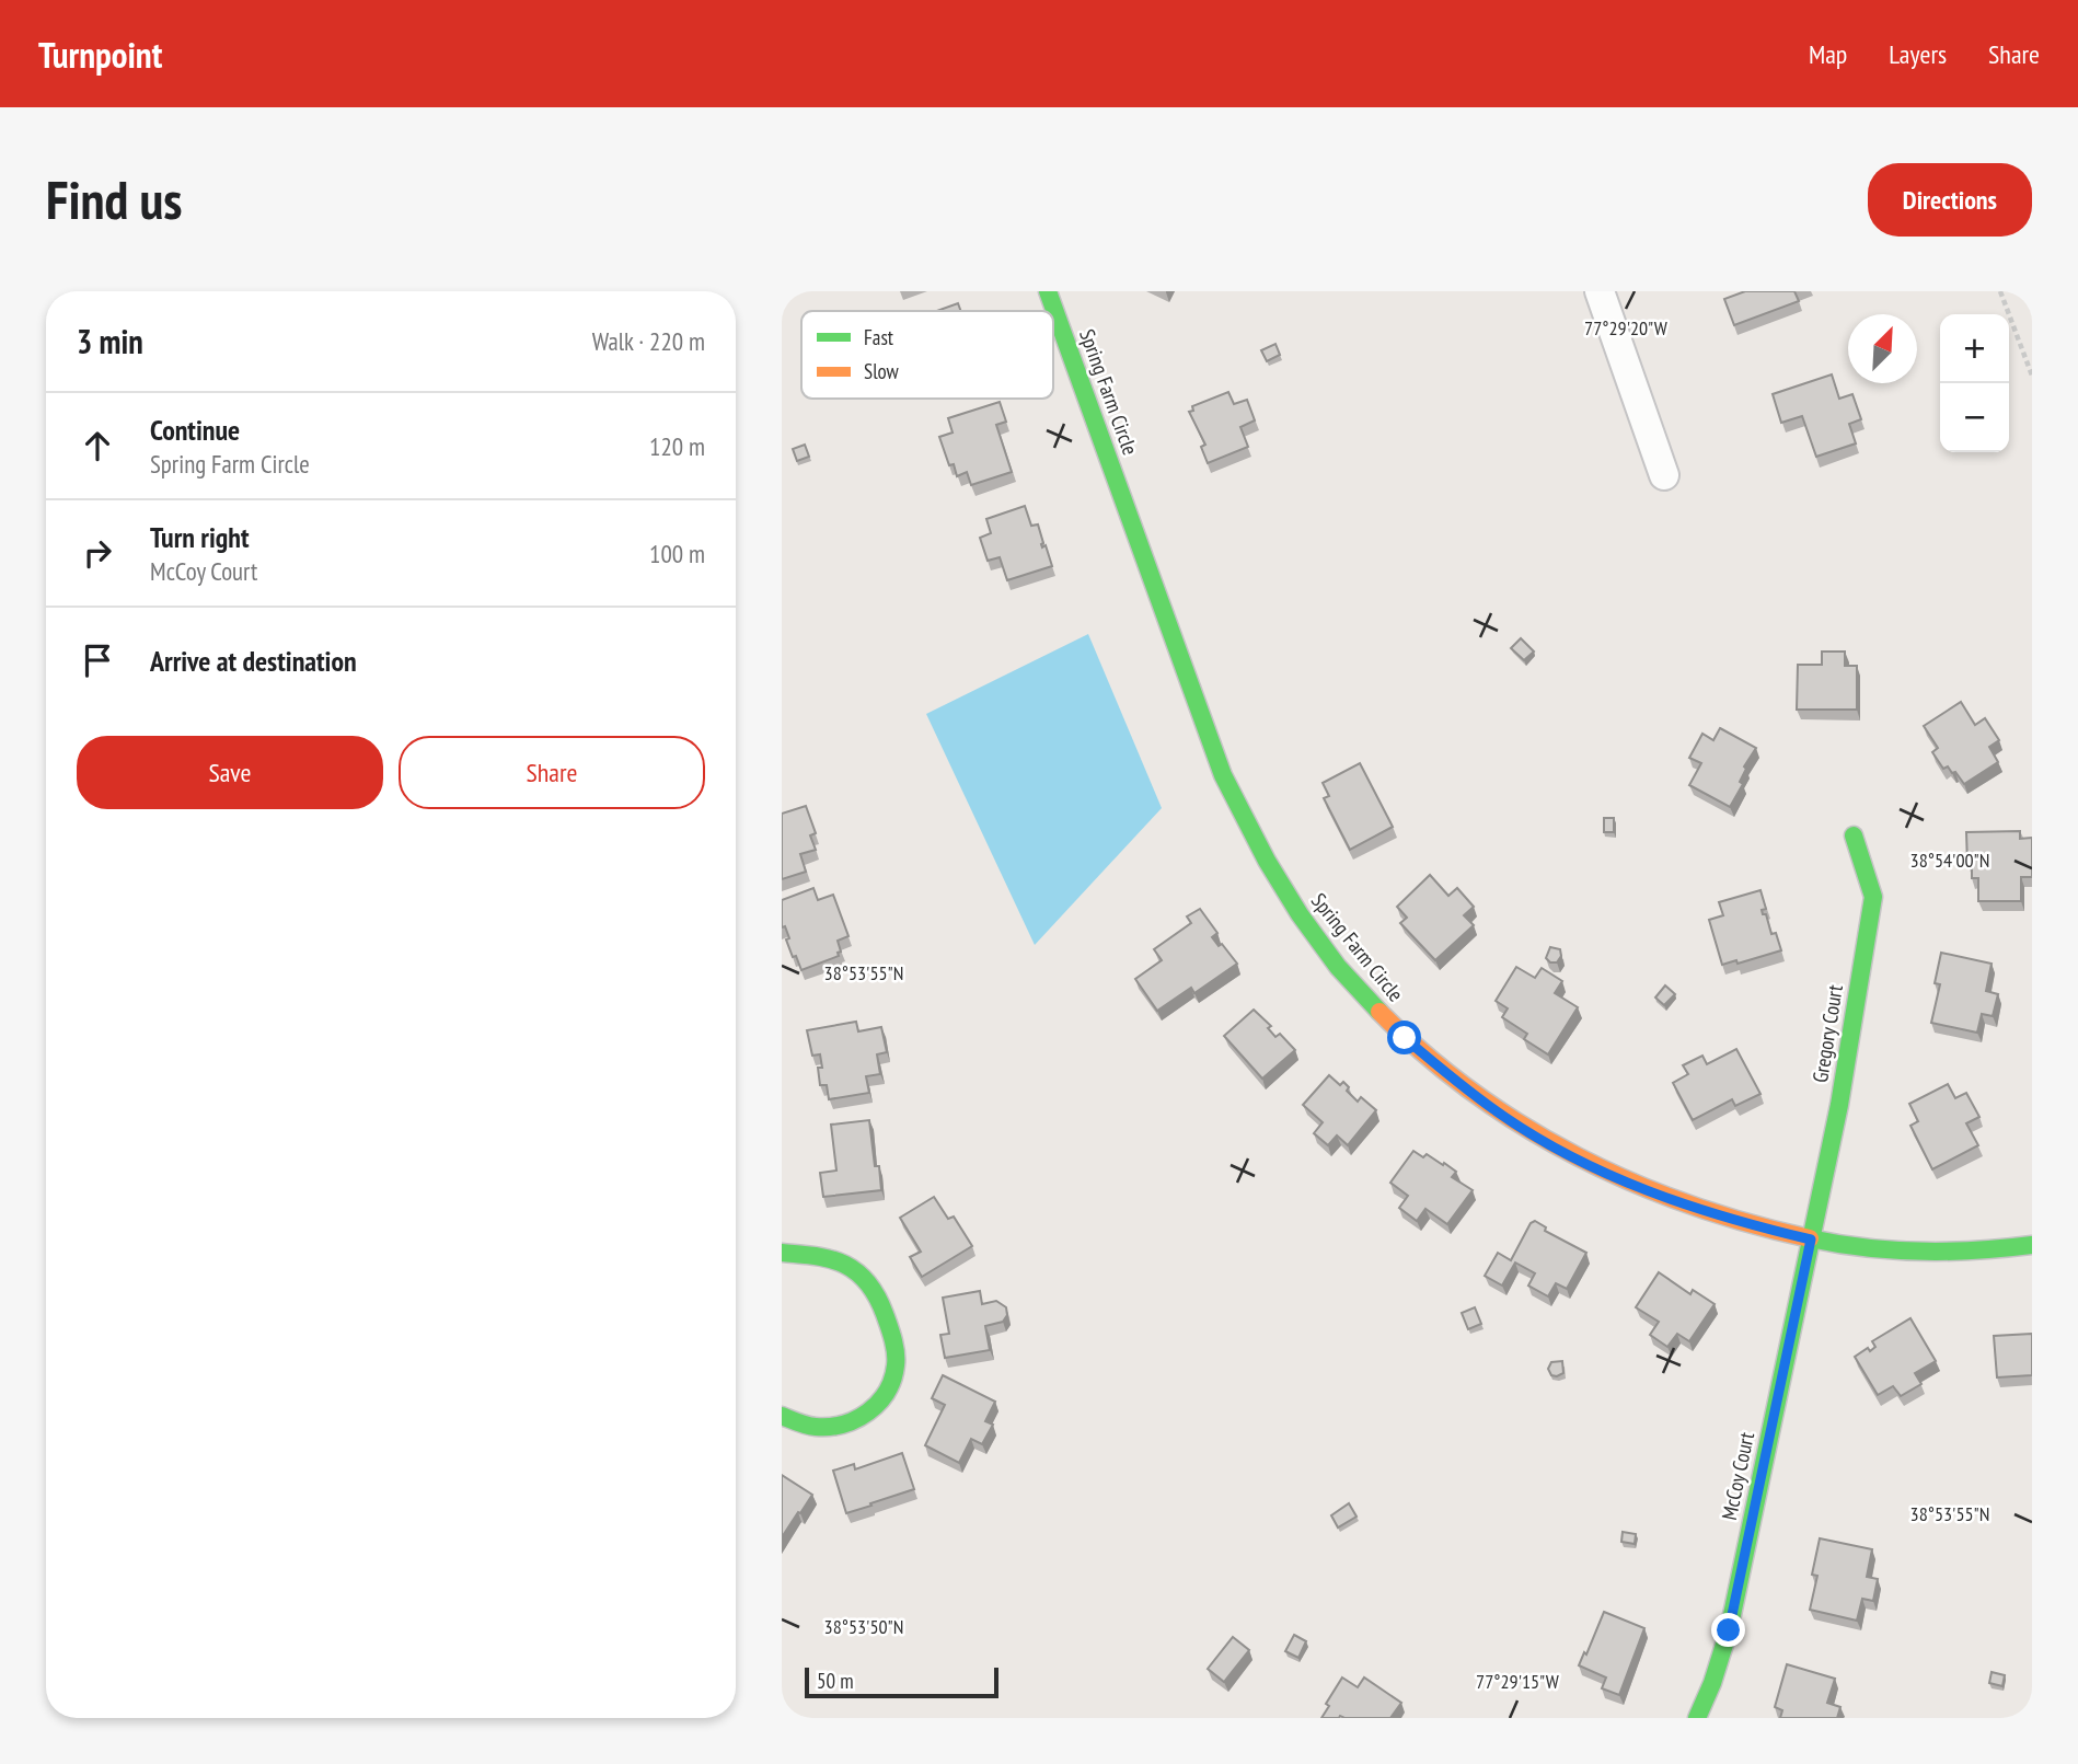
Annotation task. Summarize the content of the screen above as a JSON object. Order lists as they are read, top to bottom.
{
  "streets": {
    "street": ["Spring Farm Circle", "Gregory Court", "McCoy Court"]
  },
  "crossings": [
    ["Spring Farm Circle", "Gregory Court"],
    ["Spring Farm Circle", "McCoy Court"],
    ["Gregory Court", "McCoy Court"]
  ],
  "legend": ["Fast", "Slow"],
  "scale_bar": "50 m",
  "north": "top right",
  "page": {
    "header": "Turnpoint",
    "nav": ["Map", "Layers", "Share"],
    "buttons": [
      "Directions",
      ["Save", "Share"]
    ],
    "title": "Find us",
    "heading": ["3 min", "Walk · 220 m"],
    "map_buttons": ["+", "−"],
    "list": [
      ["Continue", "Spring Farm Circle", "120 m"],
      ["Turn right", "McCoy Court", "100 m"],
      "Arrive at destination"
    ],
    "scale": "50 m"
  },
  "coordinates": [
    "77°29'20\"W",
    "38°54'00\"N",
    "38°53'55\"N",
    "38°53'50\"N",
    "77°29'15\"W"
  ]
}
